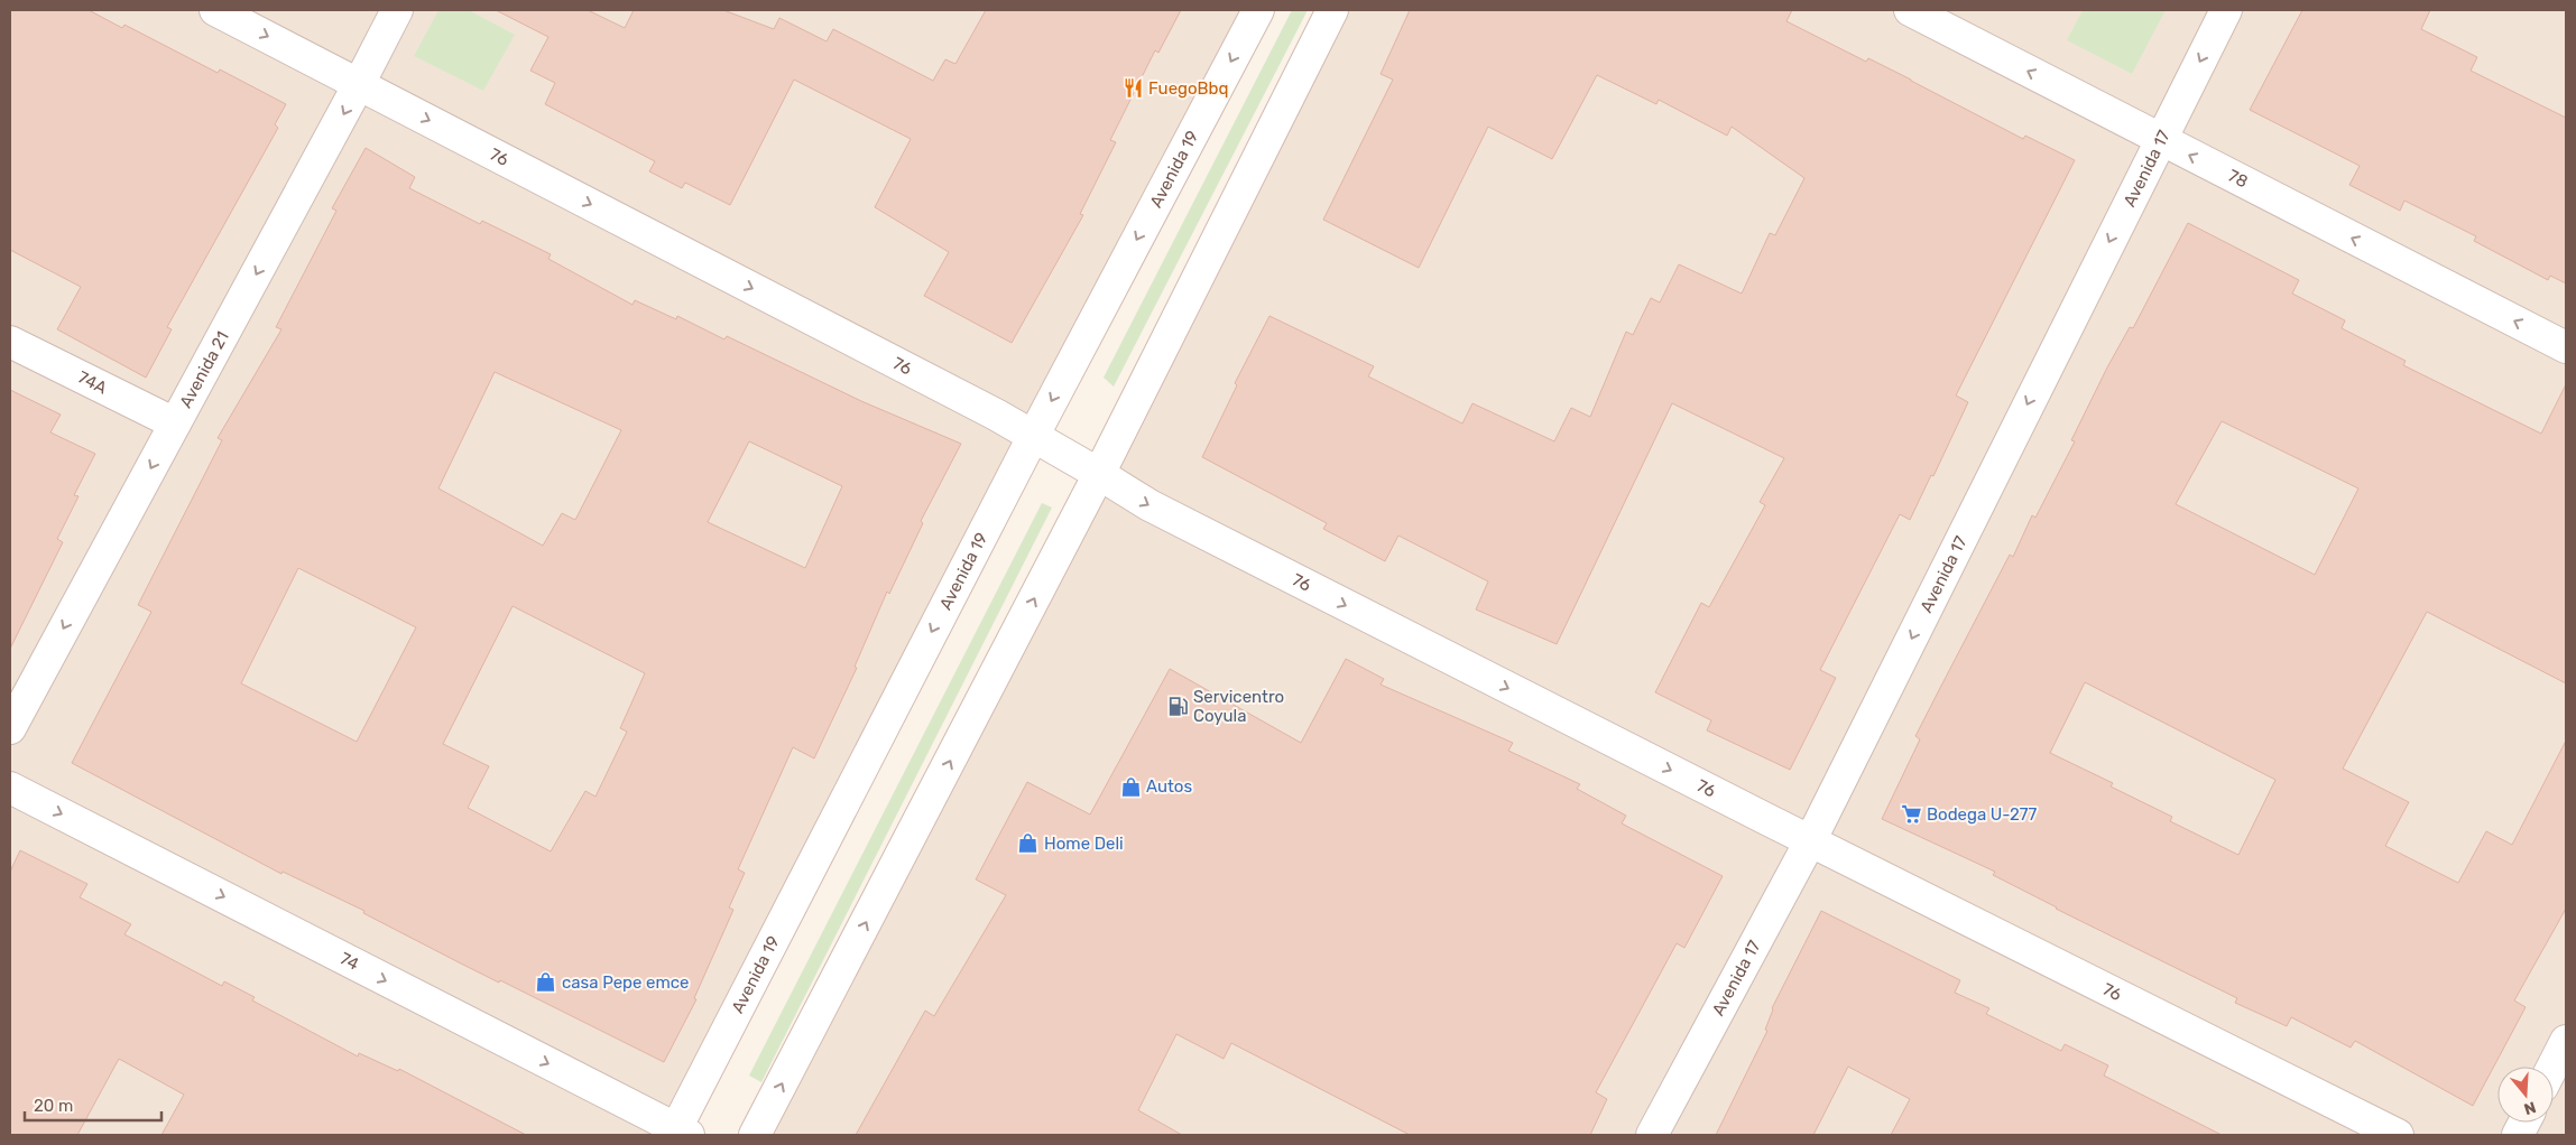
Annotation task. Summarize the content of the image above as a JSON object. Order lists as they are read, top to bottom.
{
  "streets": {
    "street": [
      "76",
      "Avenida 17",
      "Avenida 19",
      "78",
      "Avenida 21",
      "74A",
      "74"
    ]
  },
  "crossings": [
    ["76", "Avenida 17"],
    ["76", "Avenida 19"],
    ["76", "Avenida 21"],
    ["Avenida 17", "78"],
    ["Avenida 19", "74"],
    ["Avenida 21", "74A"]
  ],
  "one_way": [
    "76",
    "Avenida 17",
    "78",
    "Avenida 21",
    "74"
  ],
  "places": {
    "restaurant": ["FuegoBbq"],
    "fuel station": ["Servicentro Coyula"],
    "shop": ["Autos", "Home Deli", "casa Pepe emce"],
    "supermarket": ["Bodega U-277"]
  },
  "scale_bar": "20 m",
  "north": "bottom"
}
